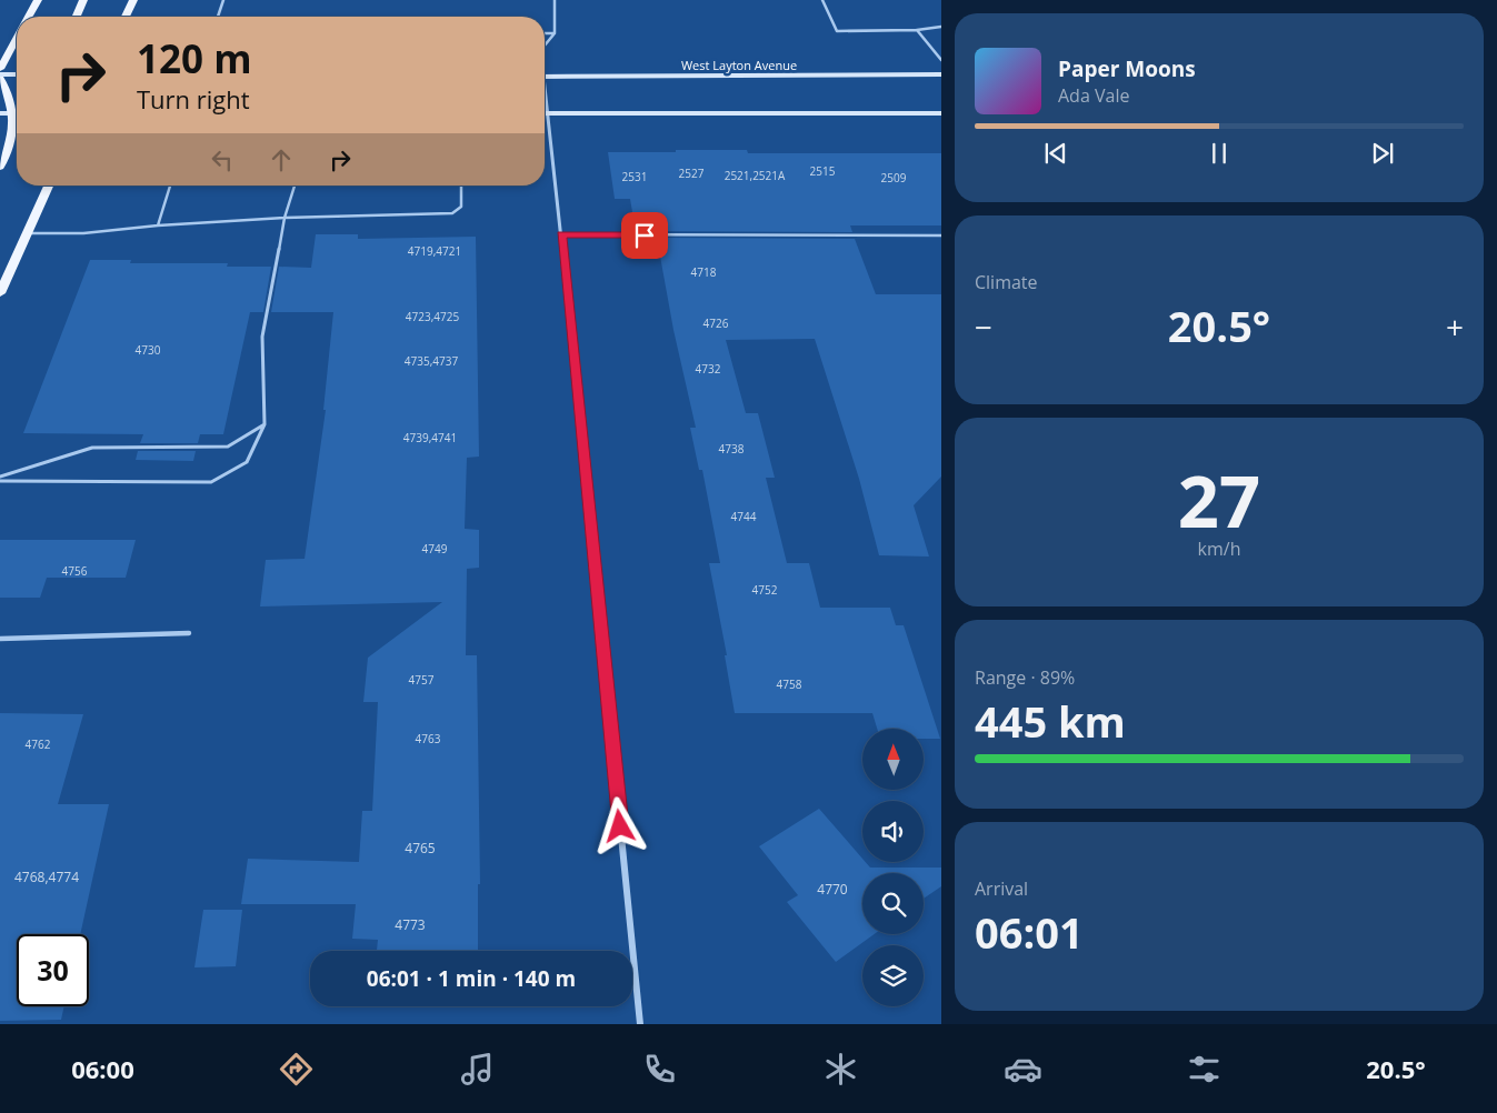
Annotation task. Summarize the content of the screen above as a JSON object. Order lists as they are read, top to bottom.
{
  "streets": {
    "main road": ["West Layton Avenue"]
  },
  "house_numbers": [
    "2515",
    "2527",
    "2521,2521A",
    "2531",
    "2509",
    "4719,4721",
    "4718",
    "4723,4725",
    "4726",
    "4730",
    "4735,4737",
    "4732",
    "4739,4741",
    "4738",
    "4744",
    "4749",
    "4756",
    "4752",
    "4757",
    "4758",
    "4763",
    "4762",
    "4765",
    "4768,4774",
    "4770",
    "4773"
  ],
  "north": "top",
  "page": {
    "turn": ["120 m", "Turn right"],
    "song": ["Paper Moons", "Ada Vale"],
    "tile": [
      "Climate",
      ["27", "km/h"],
      ["Range · 89%", "445 km"],
      ["Arrival", "06:01"]
    ],
    "heat": ["−", "20.5°", "+"],
    "limit": "30",
    "trip": "06:01 · 1 min · 140 m",
    "tabs": ["06:00", "20.5°"]
  }
}
